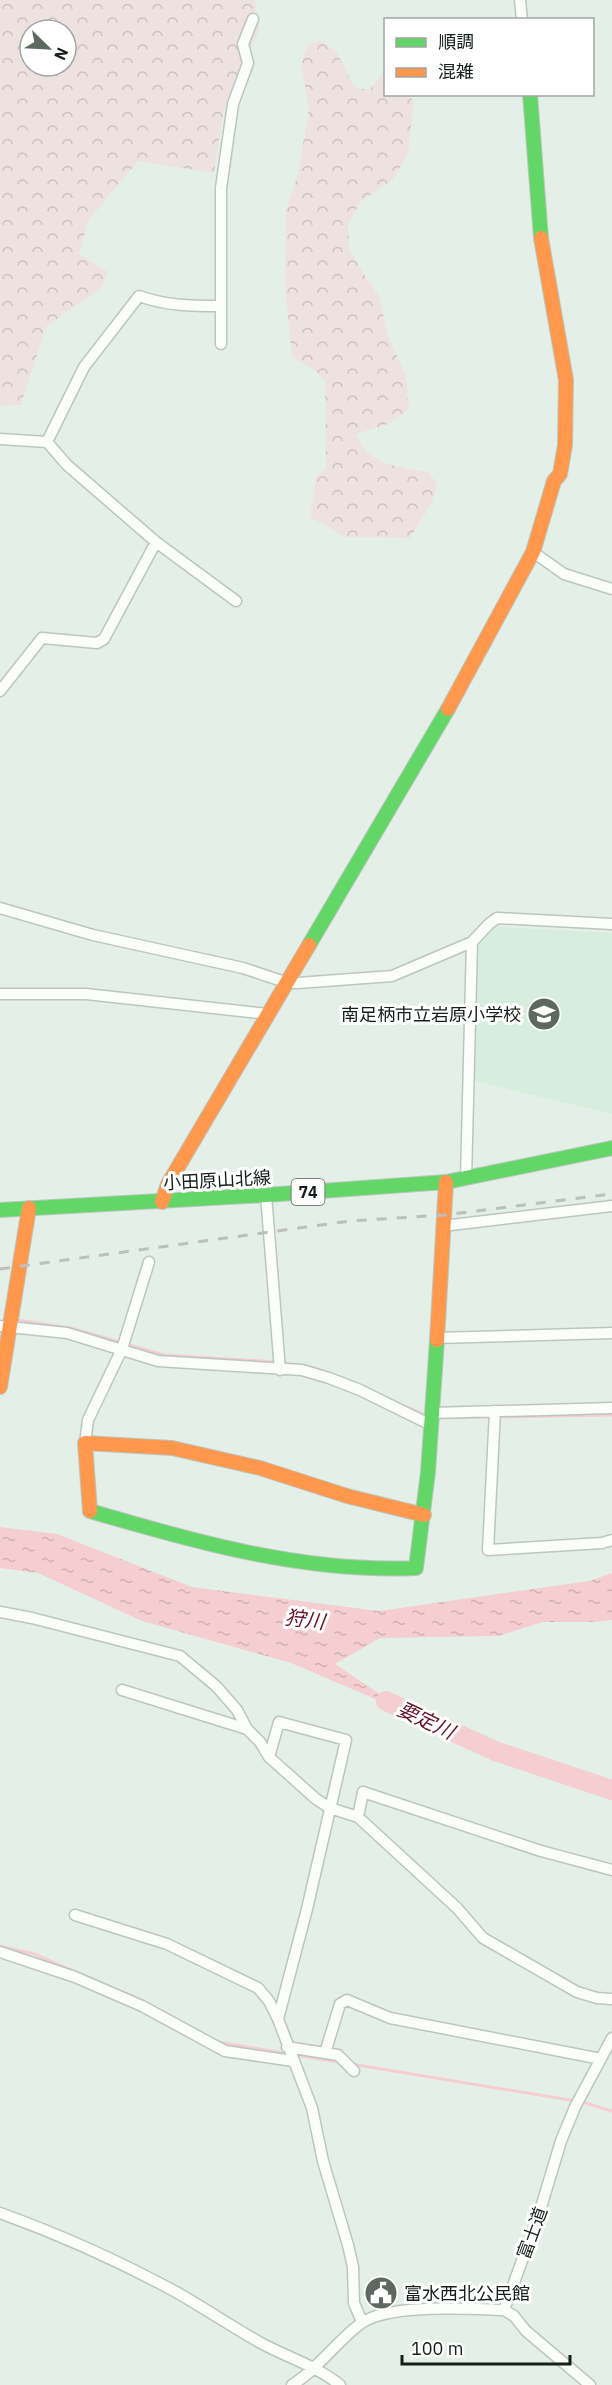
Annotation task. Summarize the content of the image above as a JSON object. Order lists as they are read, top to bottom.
{
  "streets": {
    "street": ["小田原山北線", "74", "富士道"]
  },
  "water": ["狩川", "要定川"],
  "places": {
    "school or university": ["南足柄市立岩原小学校"],
    "public building": ["富水西北公民館"]
  },
  "legend": ["順調", "混雑"],
  "scale_bar": "100 m",
  "north": "bottom right"
}
